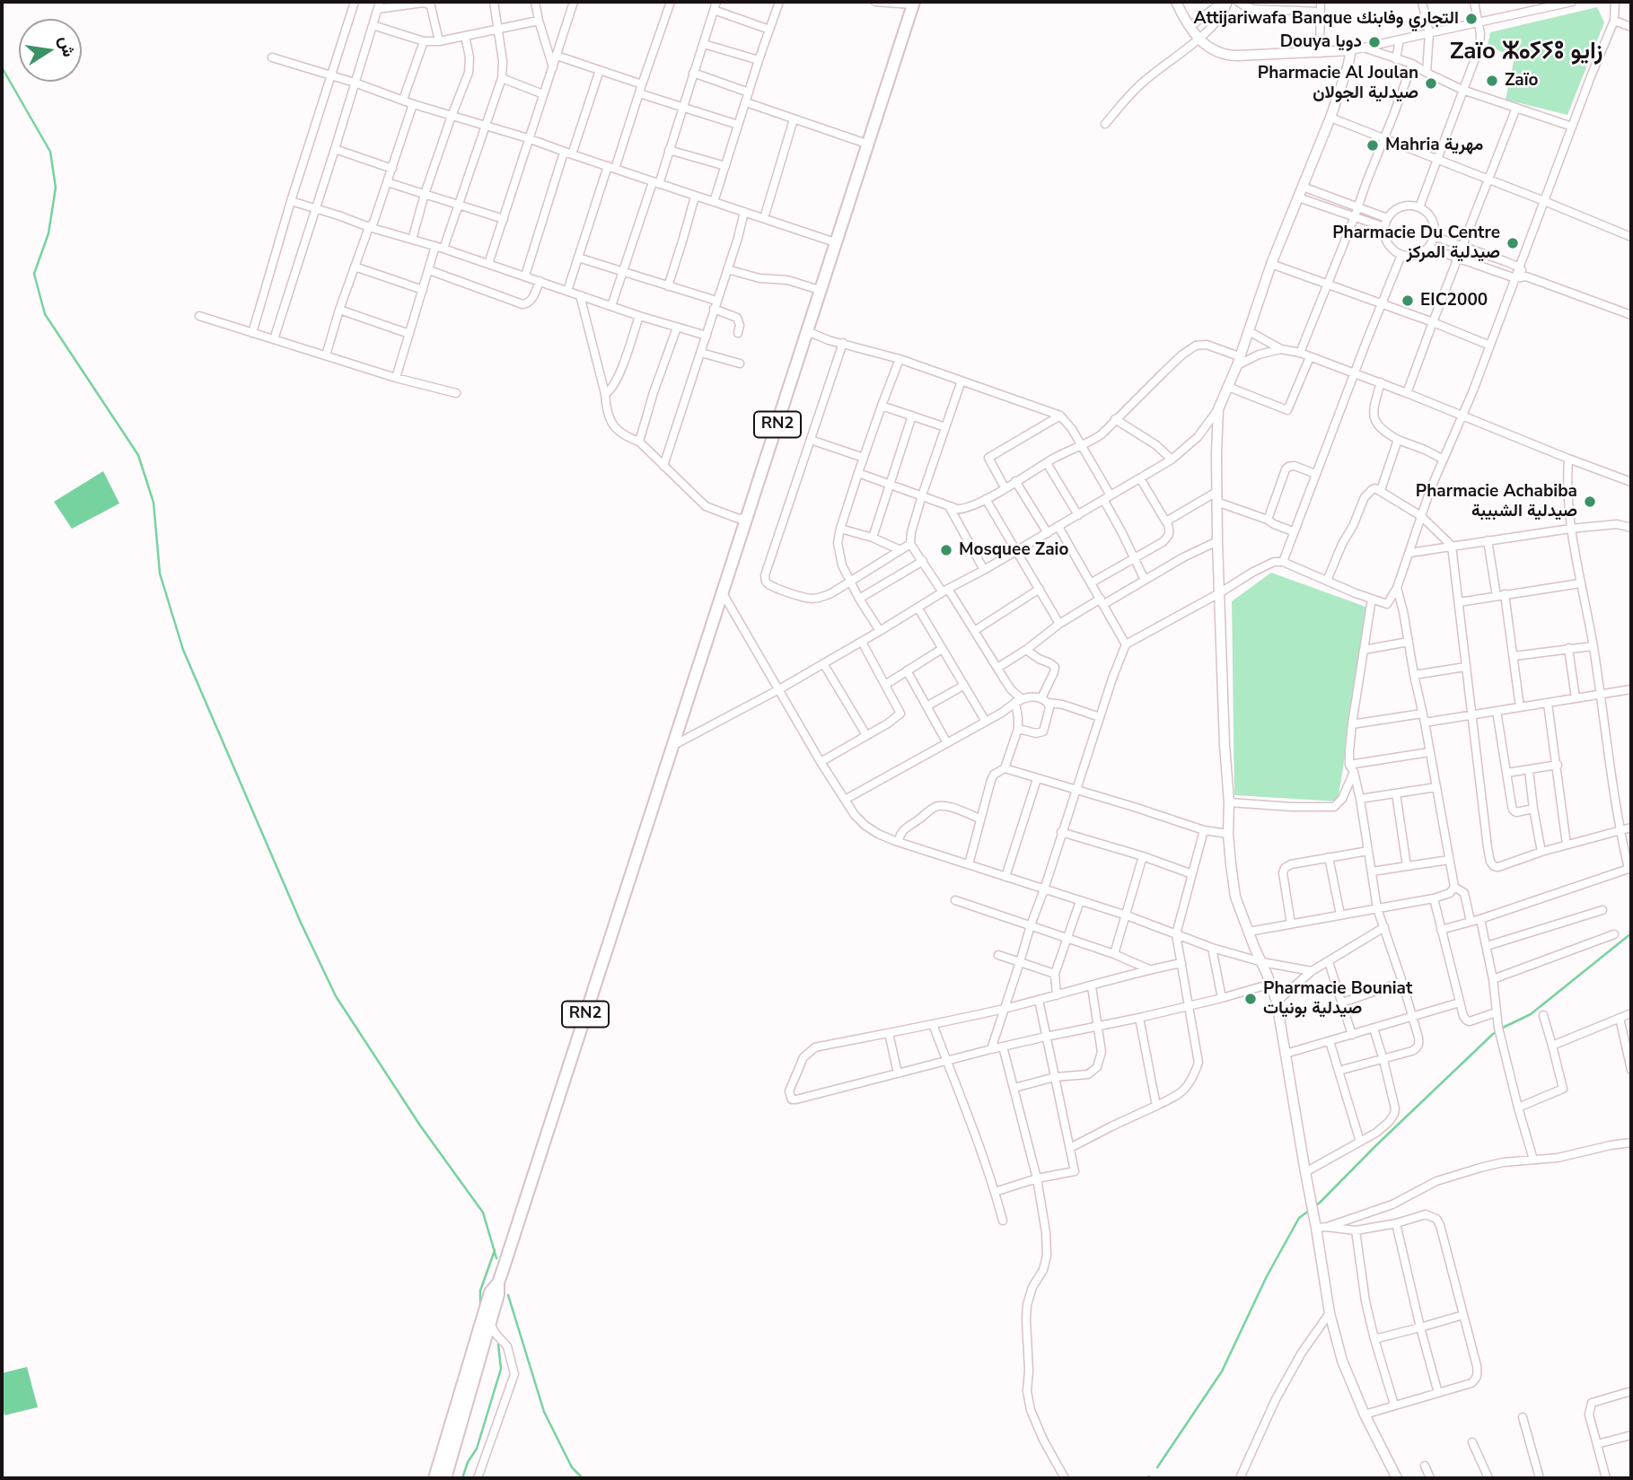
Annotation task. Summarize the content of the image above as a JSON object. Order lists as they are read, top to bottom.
{
  "streets": {
    "highway": ["RN2"]
  },
  "districts": ["Zaïo ⵣⴰⵢⵢⵓ زايو"],
  "places": [
    "Attijariwafa Banque التجاري وفابنك",
    "Douya دويا",
    "Zaïo",
    "Pharmacie Al Joulan صيدلية الجولان",
    "Mahria مهرية",
    "Pharmacie Du Centre صيدلية المركز",
    "EIC2000",
    "Pharmacie Achabiba صيدلية الشبيبة",
    "Mosquee Zaio",
    "Pharmacie Bouniat صيدلية بونيات"
  ],
  "north": "right"
}
